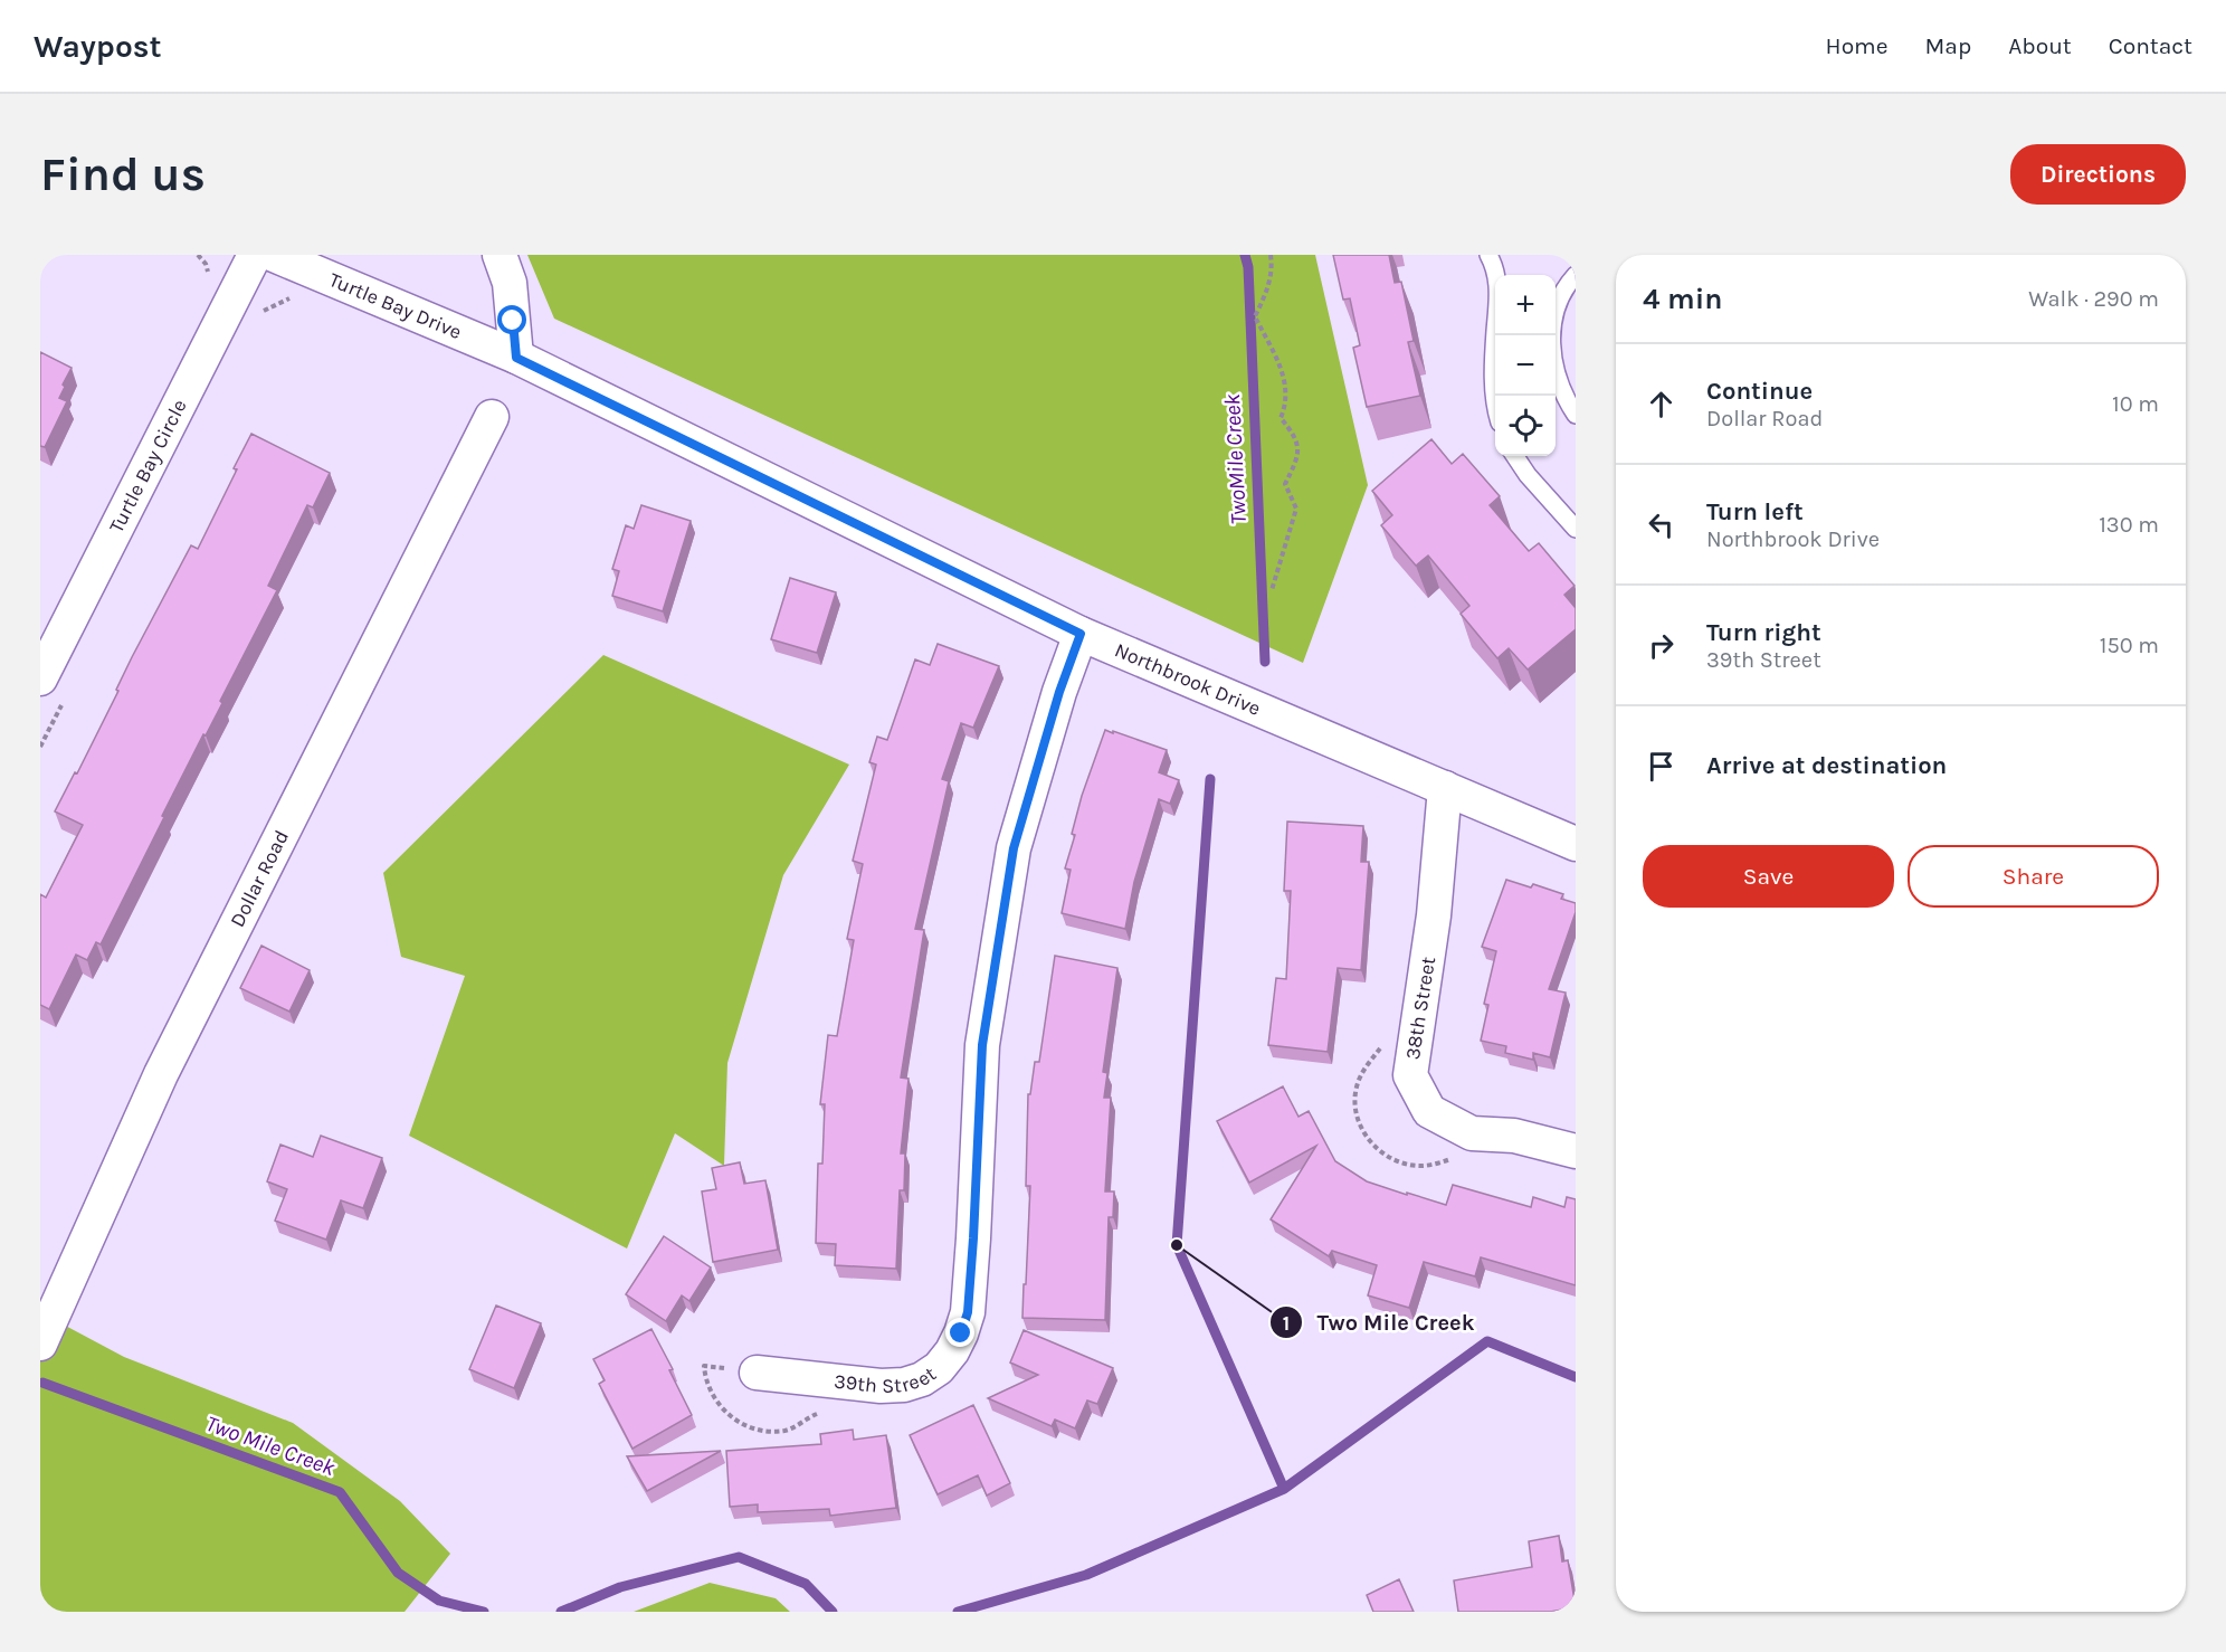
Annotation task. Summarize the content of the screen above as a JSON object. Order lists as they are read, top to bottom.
{
  "streets": {
    "street": [
      "Turtle Bay Drive",
      "Turtle Bay Circle",
      "Northbrook Drive",
      "Dollar Road",
      "38th Street",
      "39th Street"
    ]
  },
  "crossings": [
    ["Turtle Bay Drive", "Northbrook Drive"],
    ["Northbrook Drive", "38th Street"],
    ["Northbrook Drive", "39th Street"]
  ],
  "water": ["TwoMile Creek", "Two Mile Creek"],
  "places": ["Two Mile Creek"],
  "page": {
    "header": "Waypost",
    "nav": [
      "Home",
      "Map",
      "About",
      "Contact"
    ],
    "buttons": [
      "Directions",
      ["Save", "Share"]
    ],
    "title": "Find us",
    "heading": ["4 min", "Walk · 290 m"],
    "map_buttons": ["+", "−"],
    "list": [
      ["Continue", "Dollar Road", "10 m"],
      ["Turn left", "Northbrook Drive", "130 m"],
      ["Turn right", "39th Street", "150 m"],
      "Arrive at destination"
    ]
  }
}
